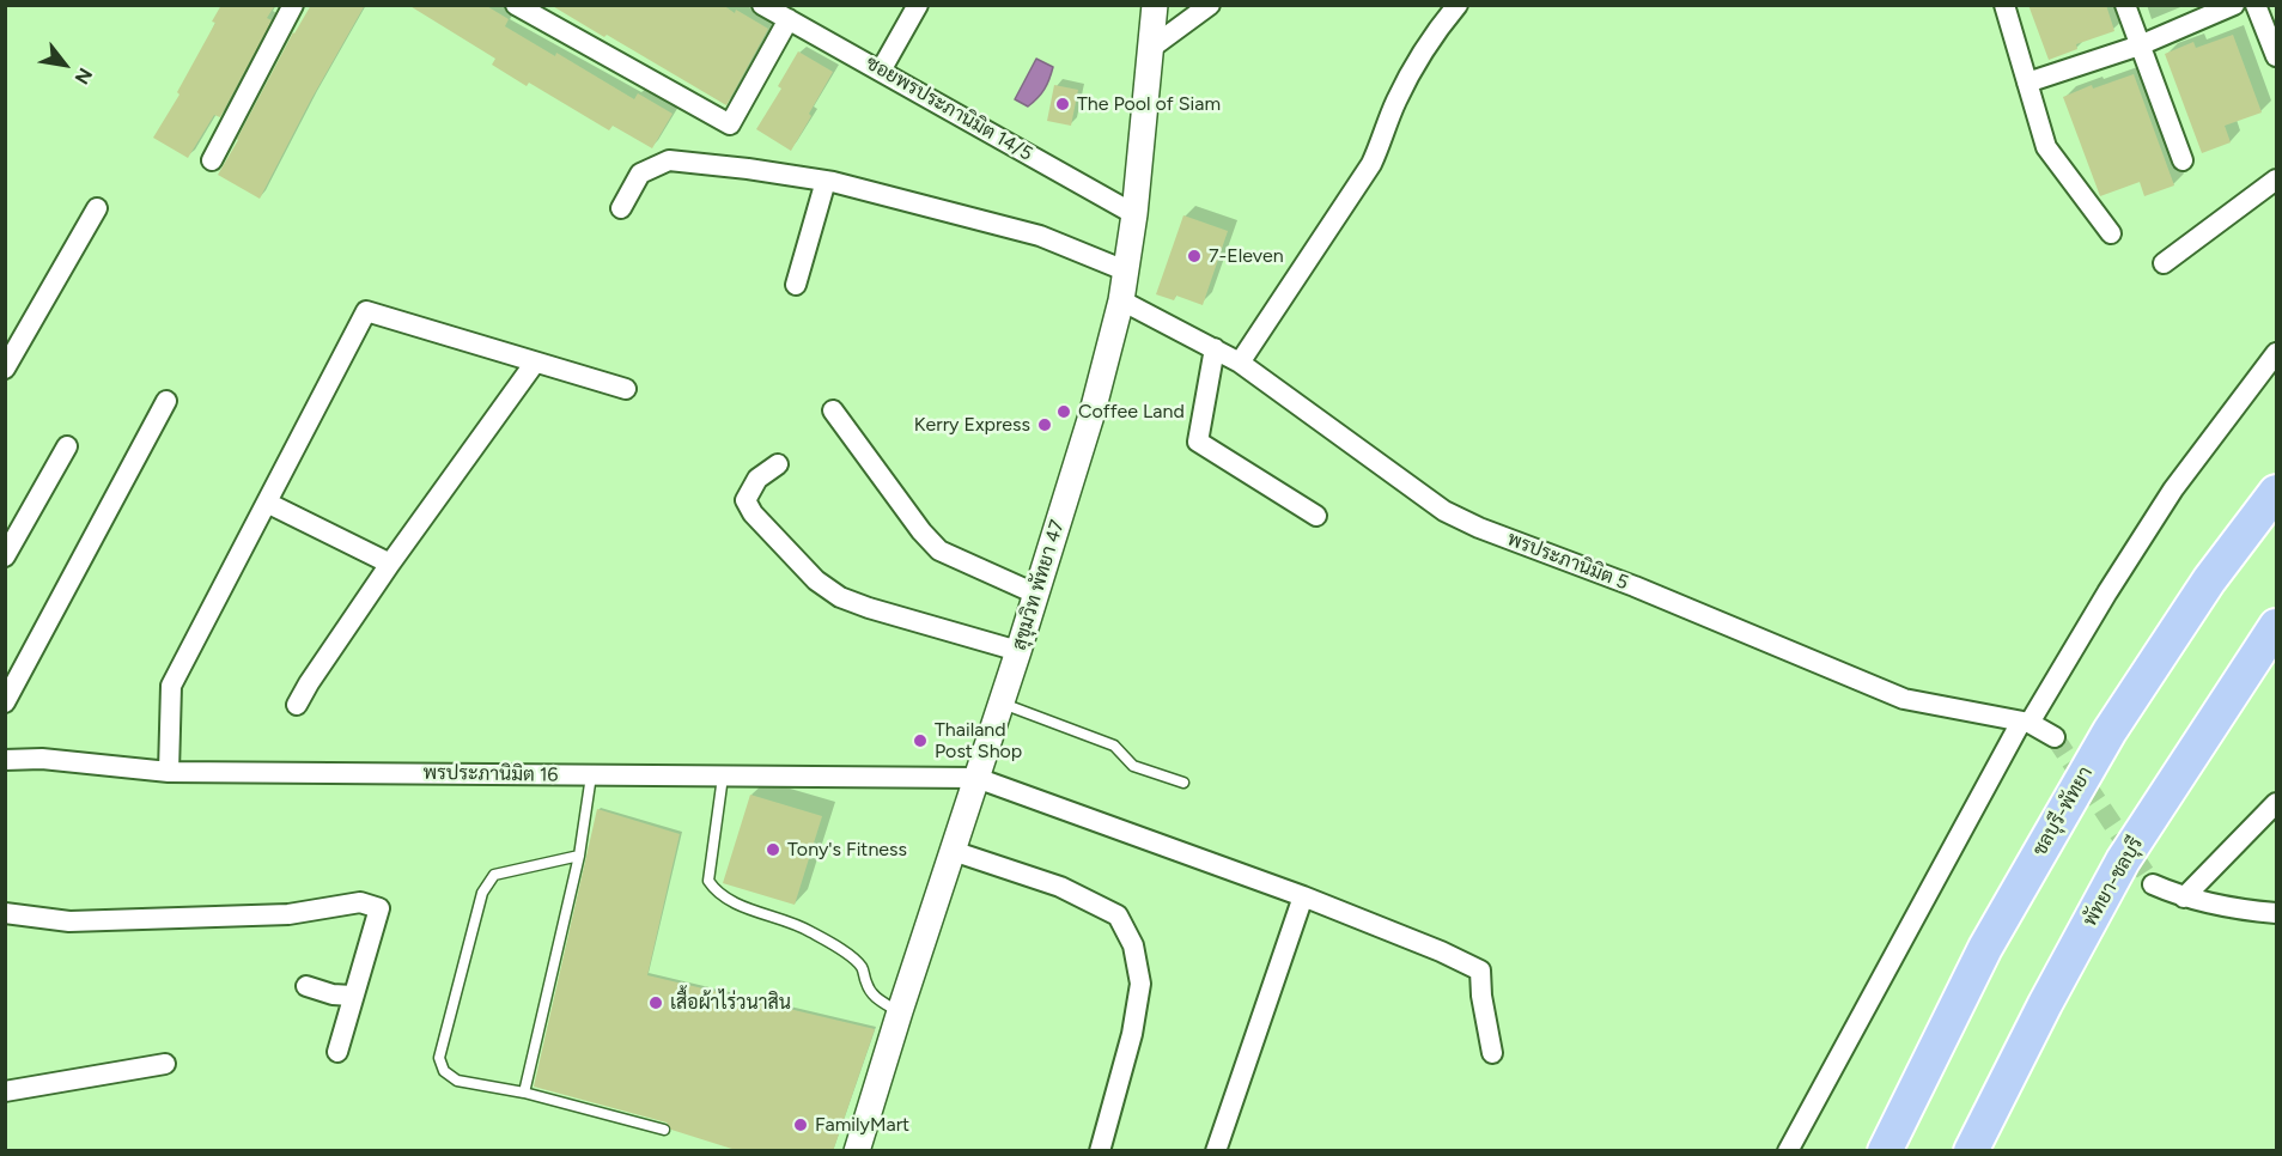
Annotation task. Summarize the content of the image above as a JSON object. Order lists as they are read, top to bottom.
{
  "streets": {
    "highway": ["ชลบุรี-พัทยา", "พัทยา-ชลบุรี"],
    "street": [
      "ซอยพรประภานิมิต 14/5",
      "พรประภานิมิต 5",
      "สุขุมวิท พัทยา 47",
      "พรประภานิมิต 16"
    ]
  },
  "crossings": [
    ["ซอยพรประภานิมิต 14/5", "สุขุมวิท พัทยา 47"],
    ["พรประภานิมิต 5", "สุขุมวิท พัทยา 47"],
    ["สุขุมวิท พัทยา 47", "พรประภานิมิต 16"]
  ],
  "places": [
    "The Pool of Siam",
    "7-Eleven",
    "Coffee Land",
    "Kerry Express",
    "Thailand Post Shop",
    "Tony's Fitness",
    "เสื้อผ้าไร่วนาสิน",
    "FamilyMart"
  ],
  "north": "bottom right"
}
